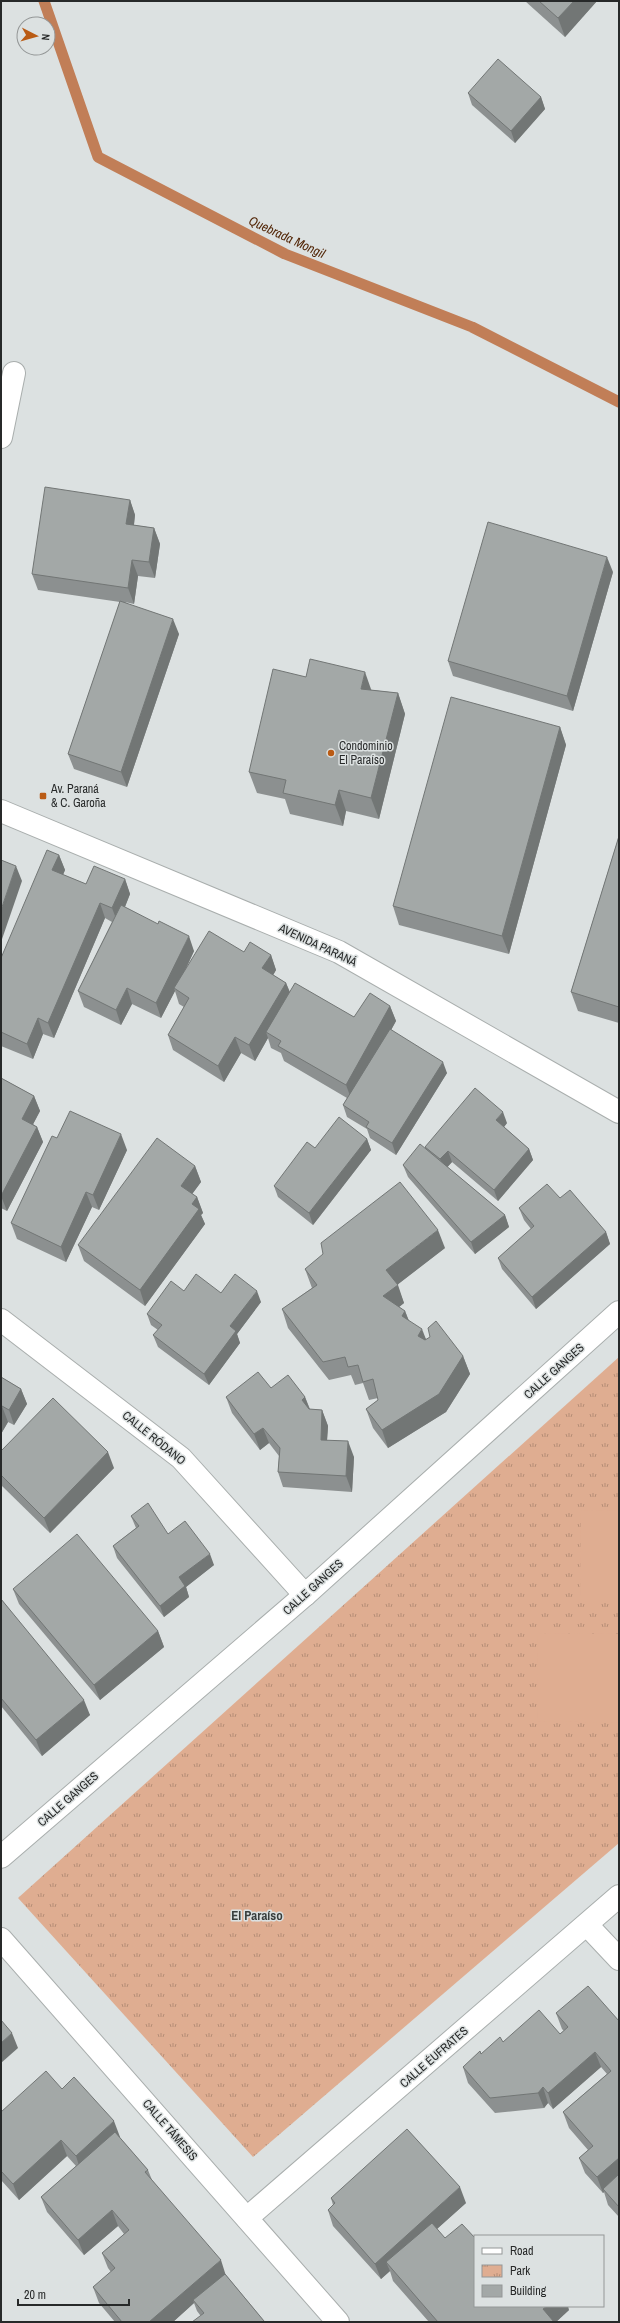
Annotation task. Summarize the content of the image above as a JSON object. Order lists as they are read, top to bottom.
{
  "streets": {
    "street": [
      "AVENIDA PARANÁ",
      "CALLE GANGES",
      "CALLE RÓDANO",
      "CALLE ÉUFRATES",
      "CALLE TÁMESIS"
    ]
  },
  "crossings": [
    ["CALLE GANGES", "CALLE RÓDANO"],
    ["CALLE ÉUFRATES", "CALLE TÁMESIS"]
  ],
  "districts": ["El Paraíso"],
  "water": ["Quebrada Mongil"],
  "places": {
    "other": ["Condominio El Paraíso"],
    "transit": ["Av. Paraná & C. Garoña"]
  },
  "legend": ["Road", "Park", "Building"],
  "scale_bar": "20 m",
  "north": "right"
}
